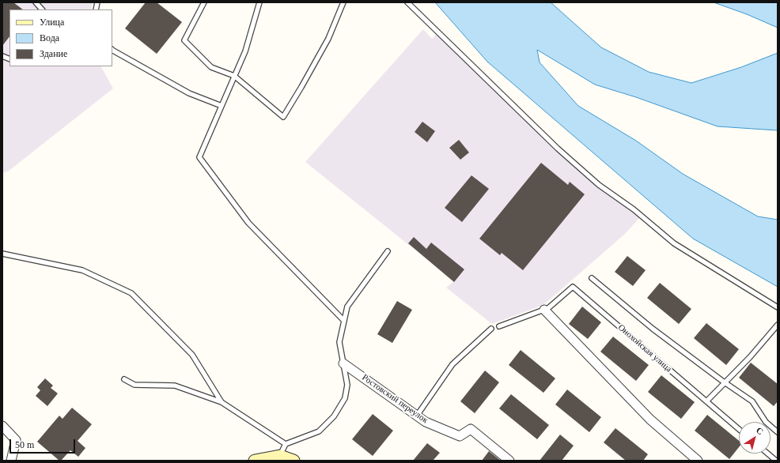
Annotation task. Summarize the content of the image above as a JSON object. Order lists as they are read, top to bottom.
{
  "streets": {
    "street": ["Ростовский переулок"],
    "lane": ["Онохойская улица"]
  },
  "legend": ["Улица", "Вода", "Здание"],
  "scale_bar": "50 m",
  "north": "top right"
}
